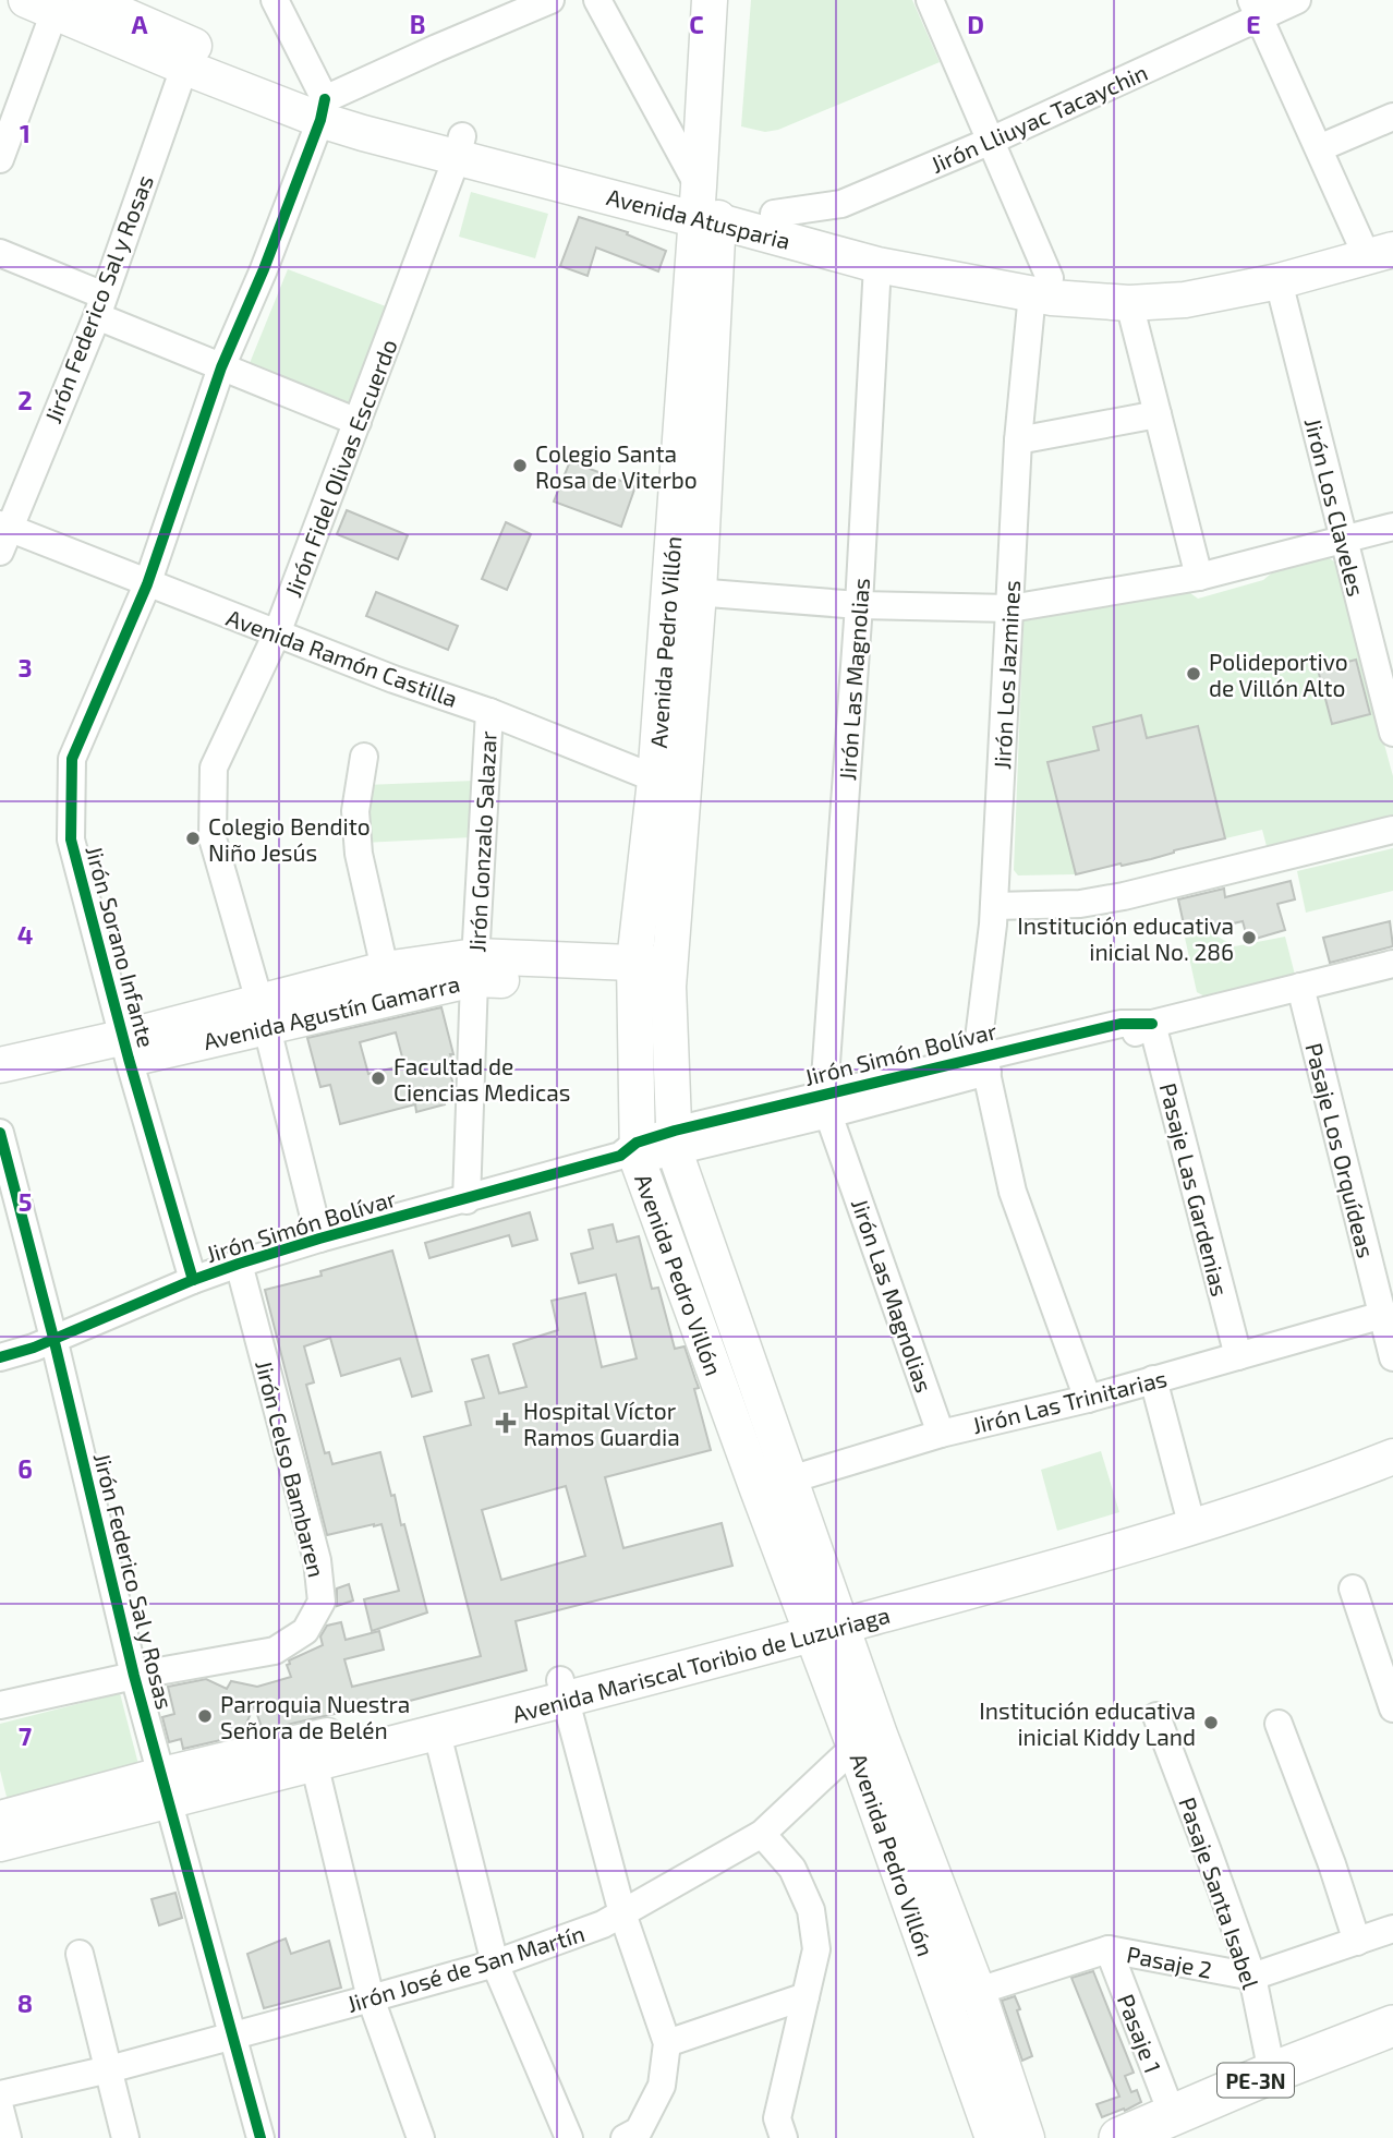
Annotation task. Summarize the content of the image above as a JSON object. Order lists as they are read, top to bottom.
{
  "streets": {
    "highway": ["PE-3N"],
    "main road": [
      "Avenida Atusparia",
      "Avenida Pedro Villón",
      "Avenida Agustín Gamarra",
      "Avenida Mariscal Toribio de Luzuriaga"
    ],
    "street": [
      "Jirón Lliuyac Tacaychin",
      "Jirón Federico Sal y Rosas",
      "Jirón Fidel Olivas Escuerdo",
      "Jirón Los Claveles",
      "Avenida Ramón Castilla",
      "Jirón Los Jazmines",
      "Jirón Las Magnolias",
      "Jirón Gonzalo Salazar",
      "Jirón Sorano Infante",
      "Jirón Simón Bolívar",
      "Pasaje Los Orquídeas",
      "Pasaje Las Gardenias",
      "Jirón Las Trinitarias",
      "Jirón Celso Bambaren",
      "Pasaje Santa Isabel",
      "Pasaje 2",
      "Jirón José de San Martín",
      "Pasaje 1"
    ]
  },
  "crossings": [
    ["Jirón Lliuyac Tacaychin", "Avenida Atusparia"],
    ["Avenida Atusparia", "Jirón Federico Sal y Rosas"],
    ["Avenida Atusparia", "Jirón Fidel Olivas Escuerdo"],
    ["Avenida Atusparia", "Jirón Los Claveles"],
    ["Avenida Atusparia", "Avenida Pedro Villón"],
    ["Avenida Atusparia", "Jirón Los Jazmines"],
    ["Avenida Atusparia", "Jirón Las Magnolias"],
    ["Avenida Atusparia", "Jirón Sorano Infante"],
    ["Jirón Federico Sal y Rosas", "Avenida Ramón Castilla"],
    ["Jirón Federico Sal y Rosas", "Jirón Simón Bolívar"],
    ["Jirón Federico Sal y Rosas", "Jirón Celso Bambaren"],
    ["Jirón Federico Sal y Rosas", "Avenida Mariscal Toribio de Luzuriaga"],
    ["Jirón Federico Sal y Rosas", "Jirón José de San Martín"],
    ["Jirón Fidel Olivas Escuerdo", "Avenida Ramón Castilla"],
    ["Jirón Fidel Olivas Escuerdo", "Avenida Agustín Gamarra"],
    ["Jirón Fidel Olivas Escuerdo", "Jirón Simón Bolívar"],
    ["Avenida Pedro Villón", "Avenida Ramón Castilla"],
    ["Avenida Pedro Villón", "Avenida Agustín Gamarra"],
    ["Avenida Pedro Villón", "Jirón Simón Bolívar"],
    ["Avenida Pedro Villón", "Jirón Las Trinitarias"],
    ["Avenida Pedro Villón", "Avenida Mariscal Toribio de Luzuriaga"],
    ["Avenida Pedro Villón", "Pasaje 2"],
    ["Avenida Pedro Villón", "Jirón José de San Martín"],
    ["Avenida Ramón Castilla", "Jirón Gonzalo Salazar"],
    ["Avenida Ramón Castilla", "Jirón Sorano Infante"],
    ["Jirón Los Jazmines", "Jirón Simón Bolívar"],
    ["Jirón Los Jazmines", "Jirón Las Trinitarias"],
    ["Jirón Las Magnolias", "Jirón Simón Bolívar"],
    ["Jirón Las Magnolias", "Jirón Las Trinitarias"],
    ["Jirón Gonzalo Salazar", "Avenida Agustín Gamarra"],
    ["Jirón Gonzalo Salazar", "Jirón Simón Bolívar"],
    ["Jirón Sorano Infante", "Avenida Agustín Gamarra"],
    ["Jirón Sorano Infante", "Jirón Simón Bolívar"],
    ["Jirón Simón Bolívar", "Pasaje Los Orquídeas"],
    ["Jirón Simón Bolívar", "Pasaje Las Gardenias"],
    ["Jirón Simón Bolívar", "Jirón Celso Bambaren"],
    ["Pasaje Los Orquídeas", "Jirón Las Trinitarias"],
    ["Pasaje Las Gardenias", "Jirón Las Trinitarias"],
    ["Pasaje Santa Isabel", "Pasaje 2"],
    ["Pasaje Santa Isabel", "PE-3N"],
    ["Pasaje 2", "Pasaje 1"],
    ["Pasaje 1", "PE-3N"]
  ],
  "places": {
    "other": [
      "Colegio Santa Rosa de Viterbo",
      "Polideportivo de Villón Alto",
      "Colegio Bendito Niño Jesús",
      "Institución educativa inicial No. 286",
      "Facultad de Ciencias Medicas",
      "Parroquia Nuestra Señora de Belén",
      "Institución educativa inicial Kiddy Land"
    ],
    "health": ["Hospital Víctor Ramos Guardia"]
  },
  "grid": {
    "columns": [
      "A",
      "B",
      "C",
      "D",
      "E"
    ],
    "rows": [
      "1",
      "2",
      "3",
      "4",
      "5",
      "6",
      "7",
      "8"
    ]
  }
}
